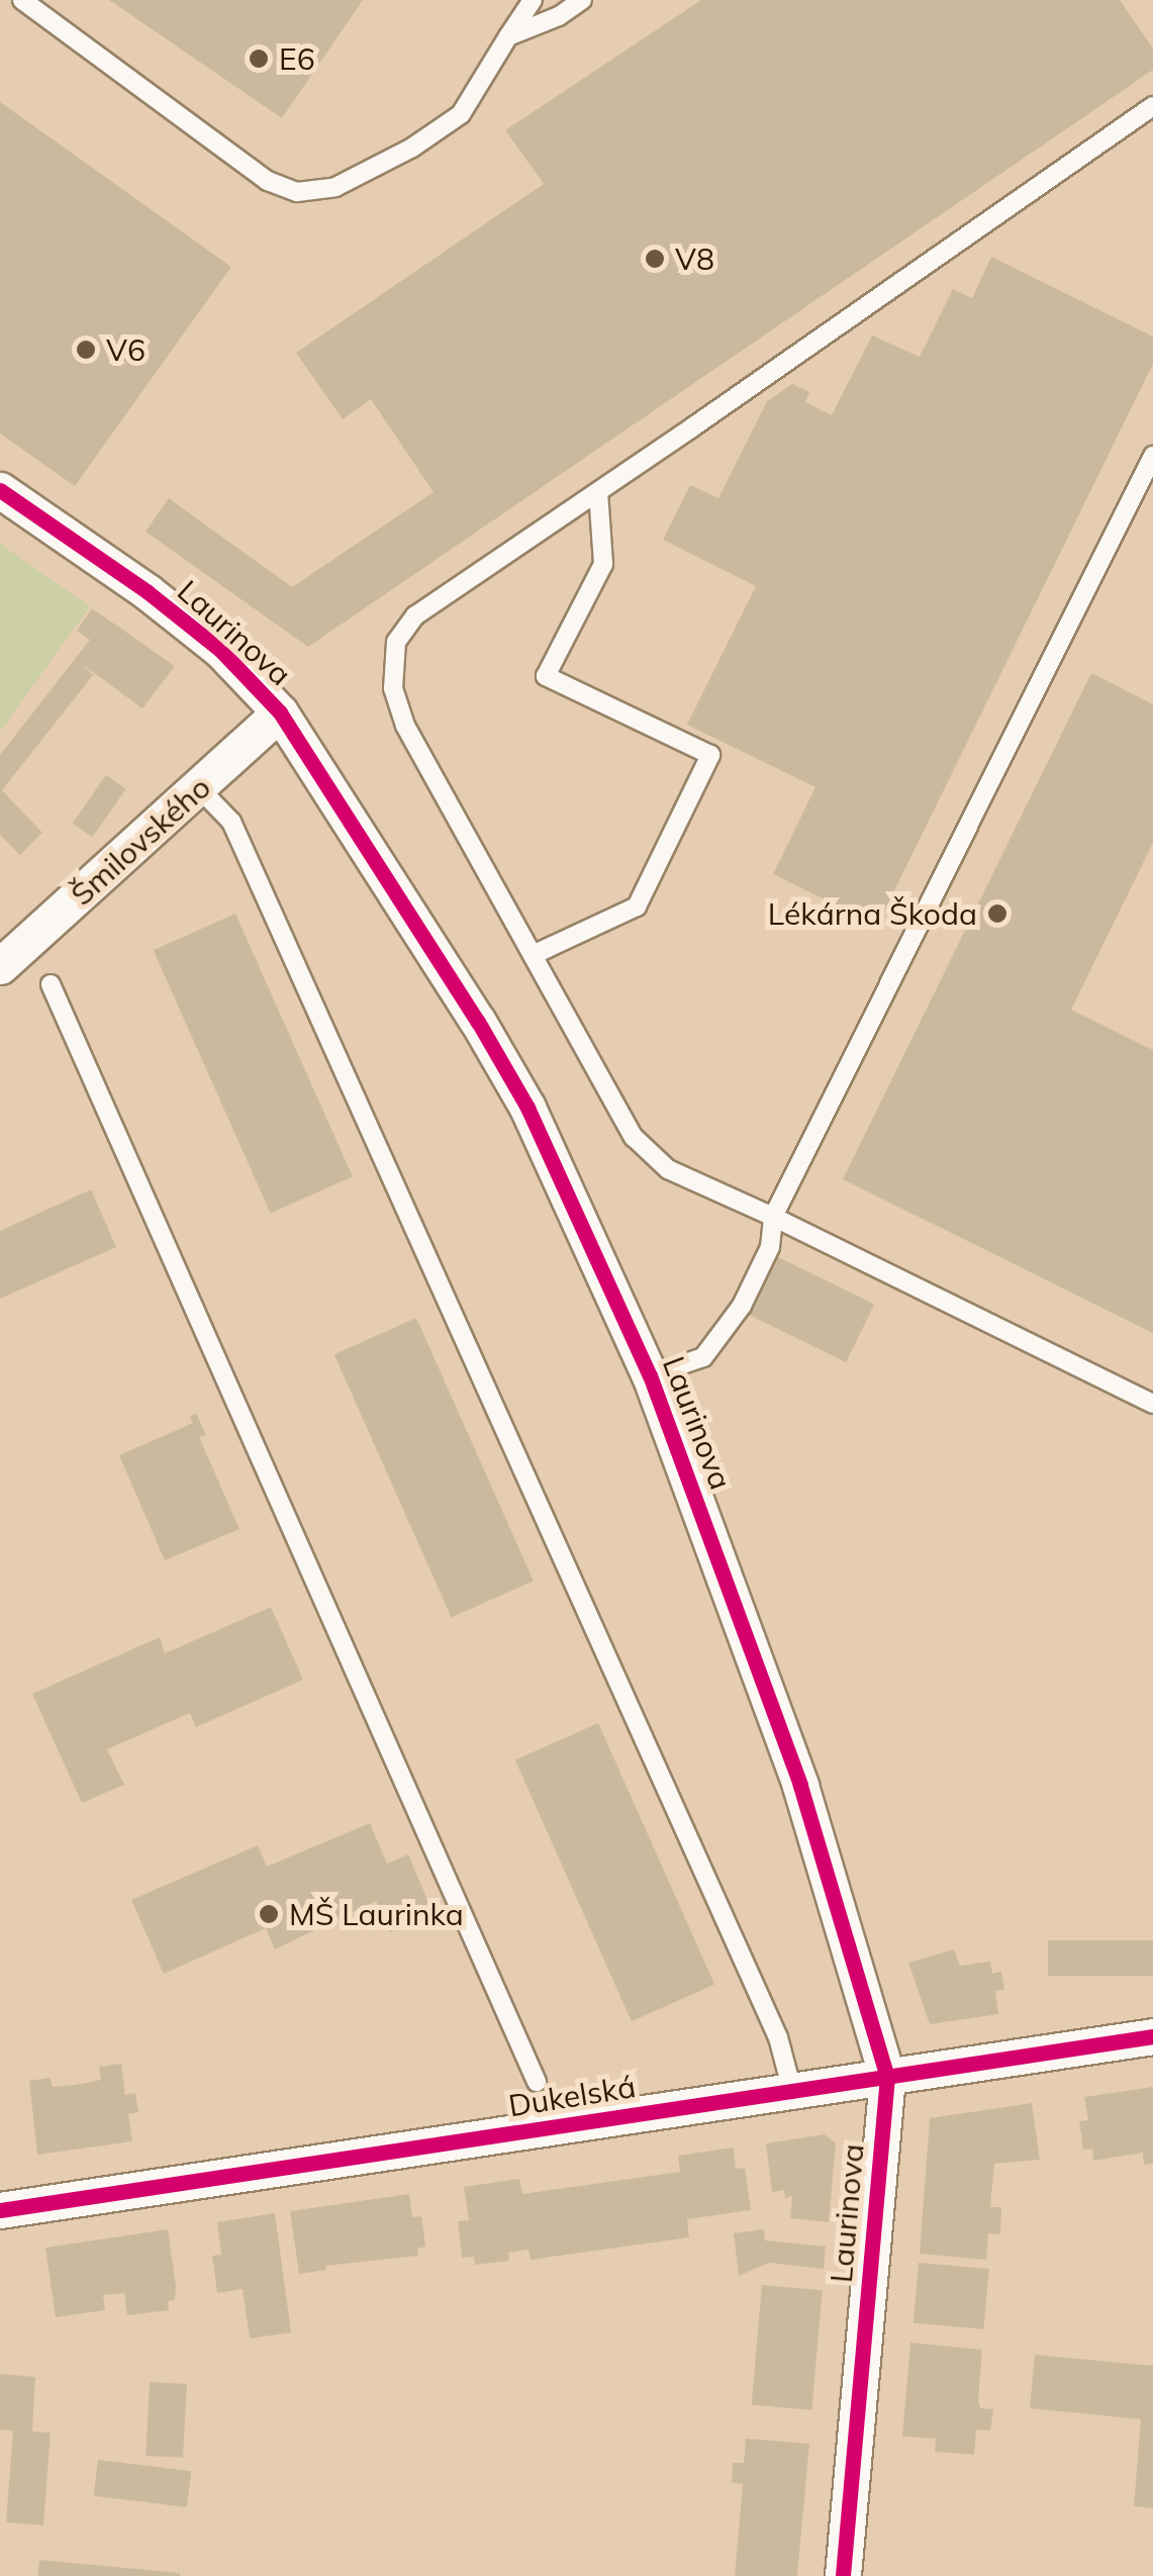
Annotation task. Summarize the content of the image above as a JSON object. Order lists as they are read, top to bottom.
{
  "streets": {
    "street": ["Laurinova", "Šmilovského", "Dukelská"]
  },
  "crossings": [
    ["Laurinova", "Šmilovského"],
    ["Laurinova", "Dukelská"]
  ],
  "places": [
    "E6",
    "V8",
    "V6",
    "Lékárna Škoda",
    "MŠ Laurinka"
  ]
}
